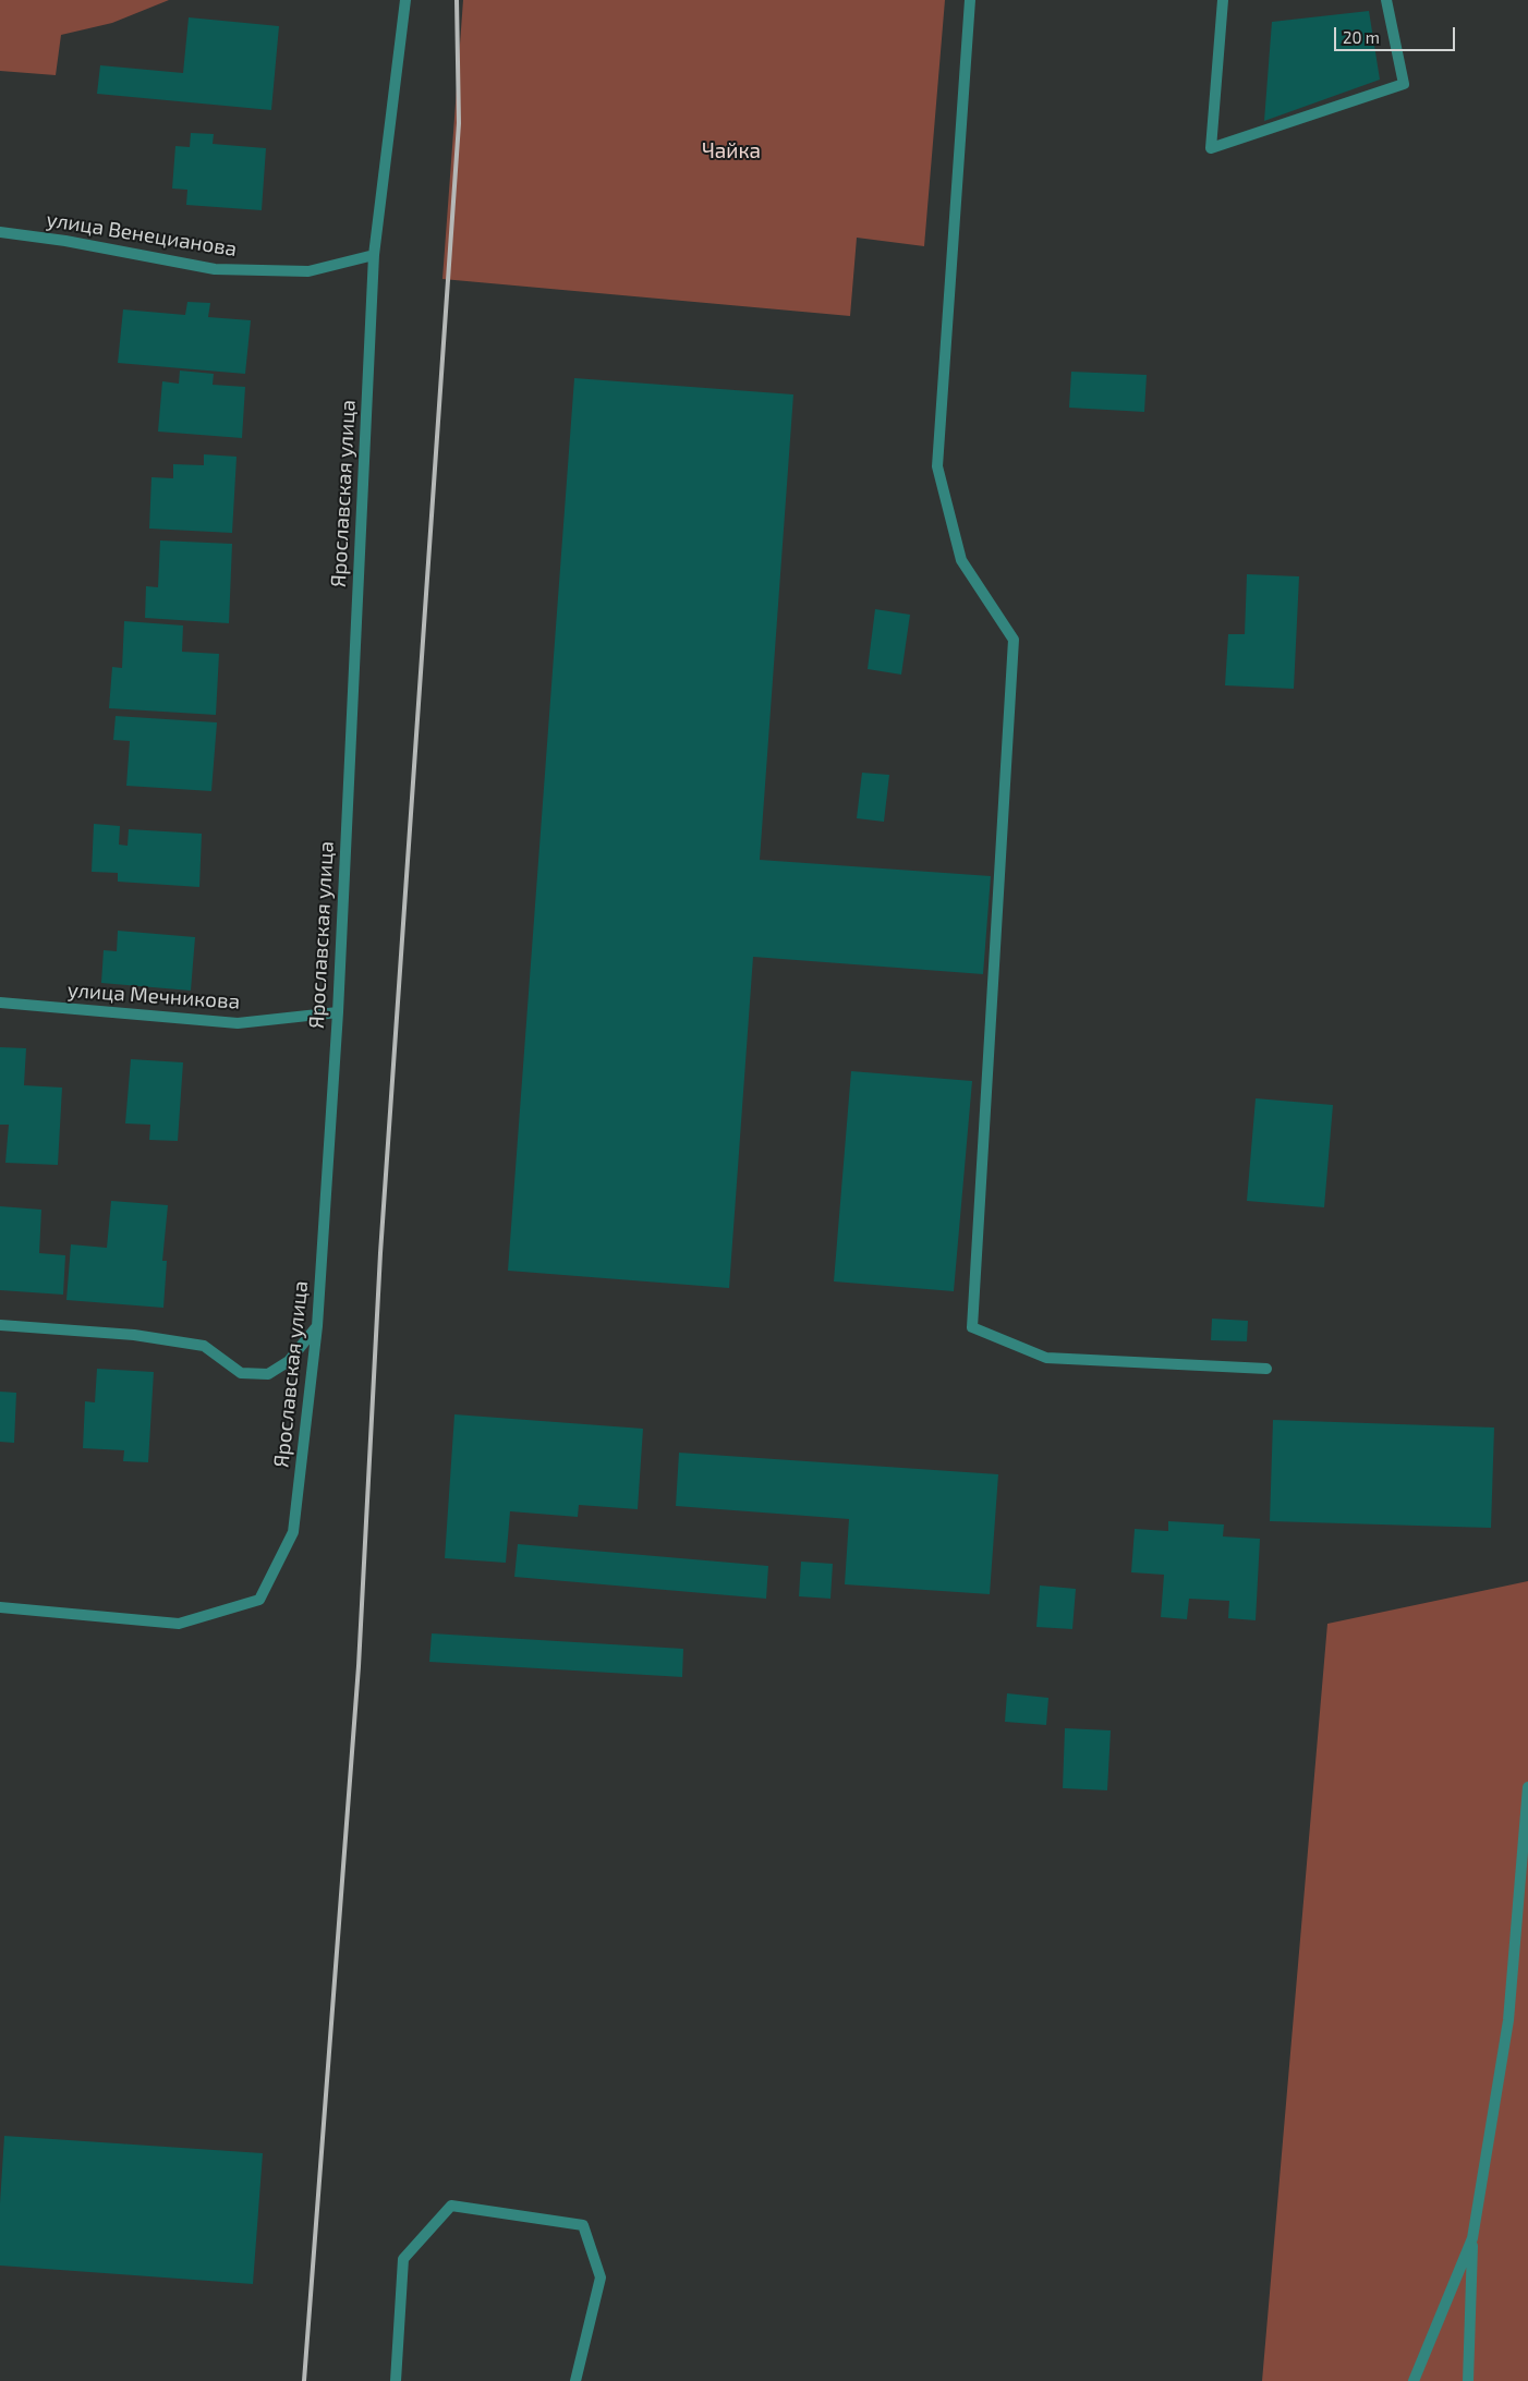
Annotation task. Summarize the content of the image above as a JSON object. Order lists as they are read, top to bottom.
{
  "streets": {
    "street": ["улица Венецианова", "Ярославская улица", "улица Мечникова"]
  },
  "crossings": [
    ["улица Венецианова", "Ярославская улица"],
    ["Ярославская улица", "улица Мечникова"]
  ],
  "parks": ["Чайка"],
  "scale_bar": "20 m"
}
